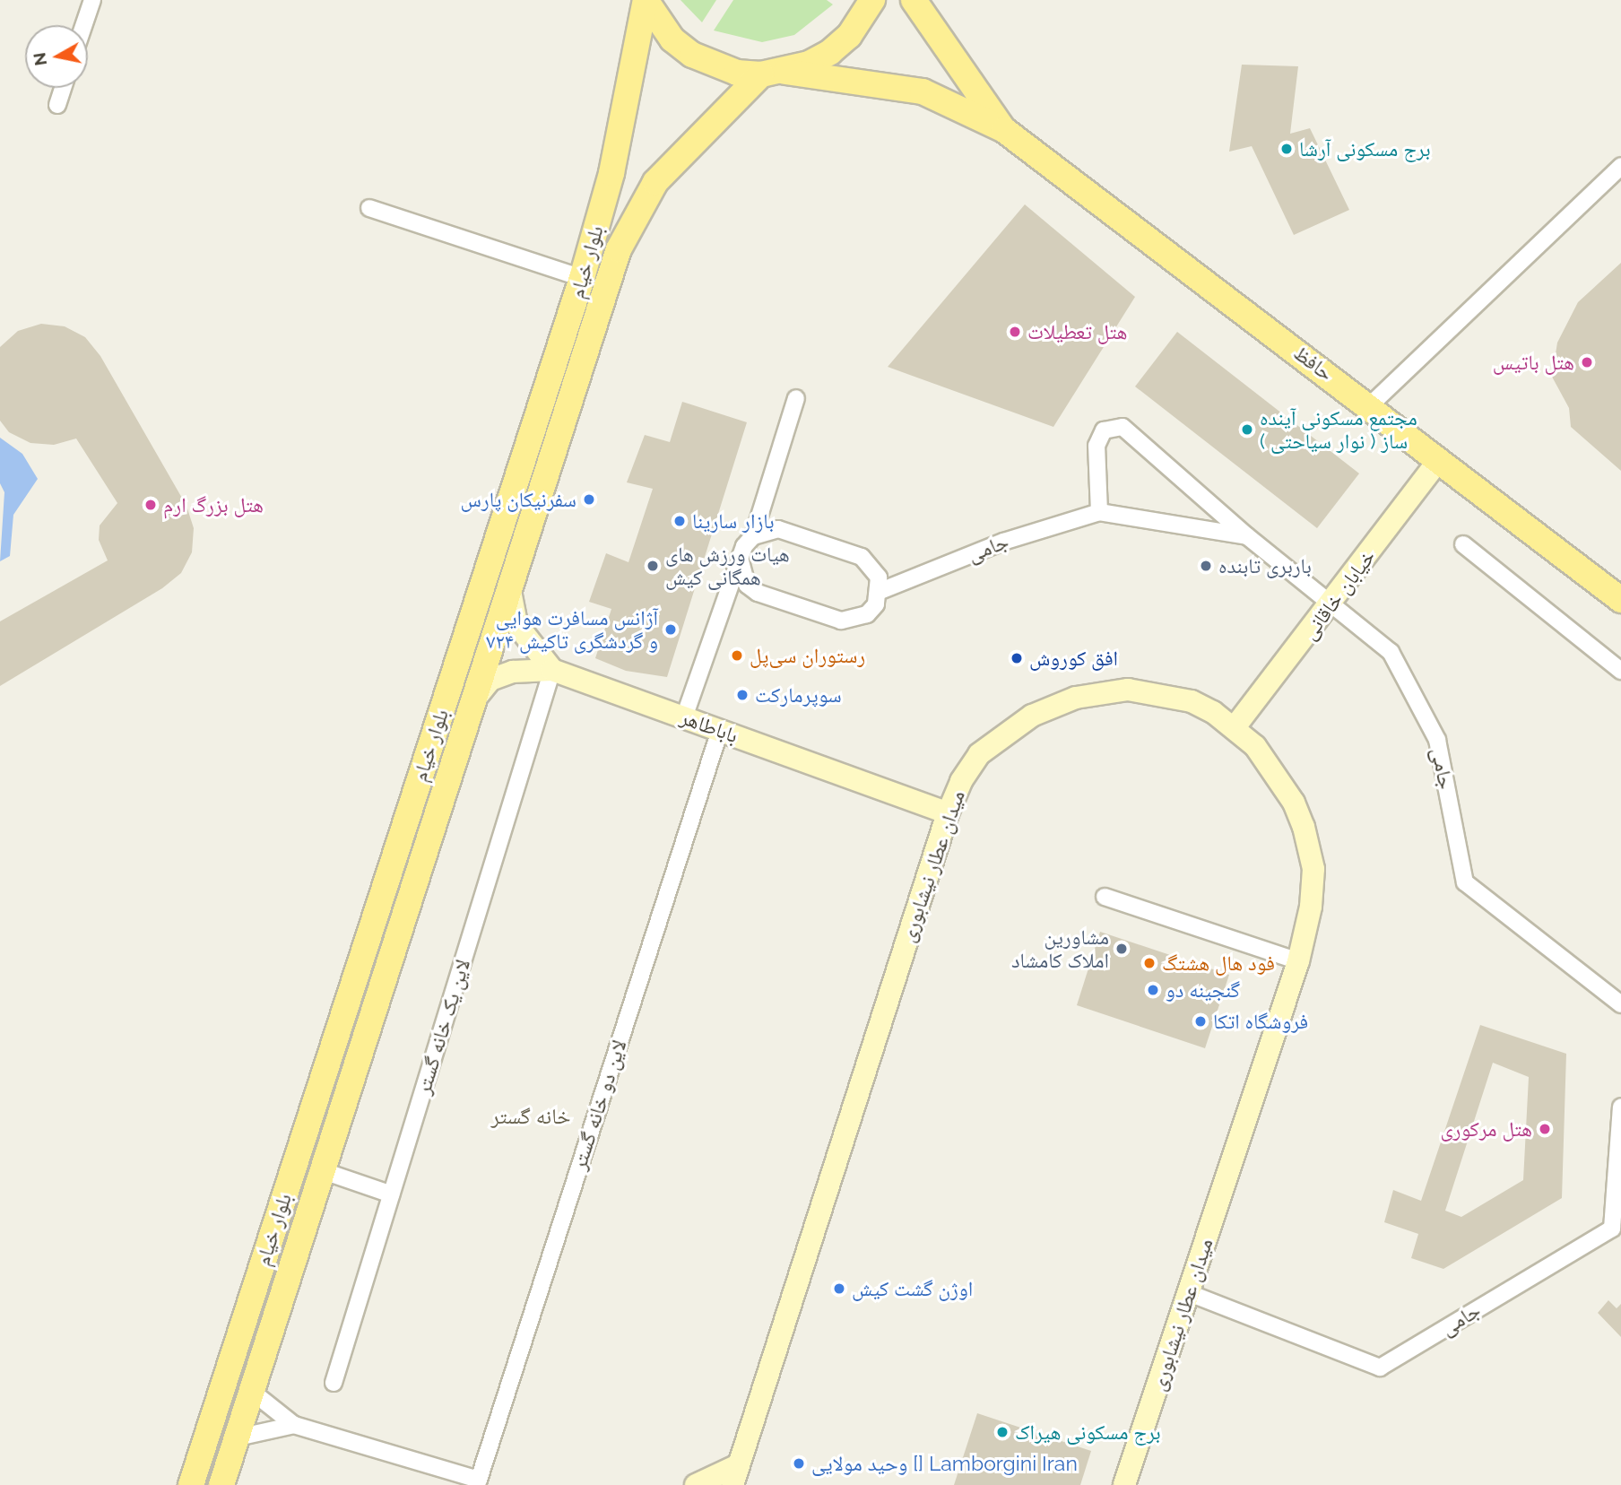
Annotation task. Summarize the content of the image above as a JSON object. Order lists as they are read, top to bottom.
{
  "streets": {
    "main road": ["بلوار خیام", "حافظ"],
    "street": [
      "جامی",
      "خیابان خاقانی",
      "باباطاهر",
      "میدان عطار نیشابوری",
      "لاین یک خانه گستر",
      "لاین دو خانه گستر"
    ]
  },
  "crossings": [
    ["بلوار خیام", "باباطاهر"],
    ["حافظ", "خیابان خاقانی"],
    ["جامی", "خیابان خاقانی"],
    ["جامی", "میدان عطار نیشابوری"],
    ["خیابان خاقانی", "میدان عطار نیشابوری"],
    ["باباطاهر", "میدان عطار نیشابوری"],
    ["باباطاهر", "لاین یک خانه گستر"],
    ["باباطاهر", "لاین دو خانه گستر"]
  ],
  "districts": ["خانه گستر"],
  "places": [
    "برج مسکونی آرشا",
    "هتل تعطیلات",
    "هتل باتیس",
    "مجتمع مسکونی آینده ساز ( نوار سیاحتی )",
    "سفرنیکان پارس",
    "هتل بزرگ ارم",
    "بازار سارینا",
    "هیات ورزش های همگانی کیش",
    "باربری تابنده",
    "آژانس مسافرت هوایی و گردشگری تاکیش ۷۲۴",
    "رستوران سی‌پل",
    "افق کوروش",
    "سوپرمارکت",
    "مشاورین املاک کامشاد",
    "فود هال هشتگ",
    "گنجینه دو",
    "فروشگاه اتکا",
    "هتل مرکوری",
    "اوژن گشت كيش",
    "برج مسکونی هیراک",
    "وحید مولایی [] Lamborgini Iran"
  ],
  "north": "left"
}
